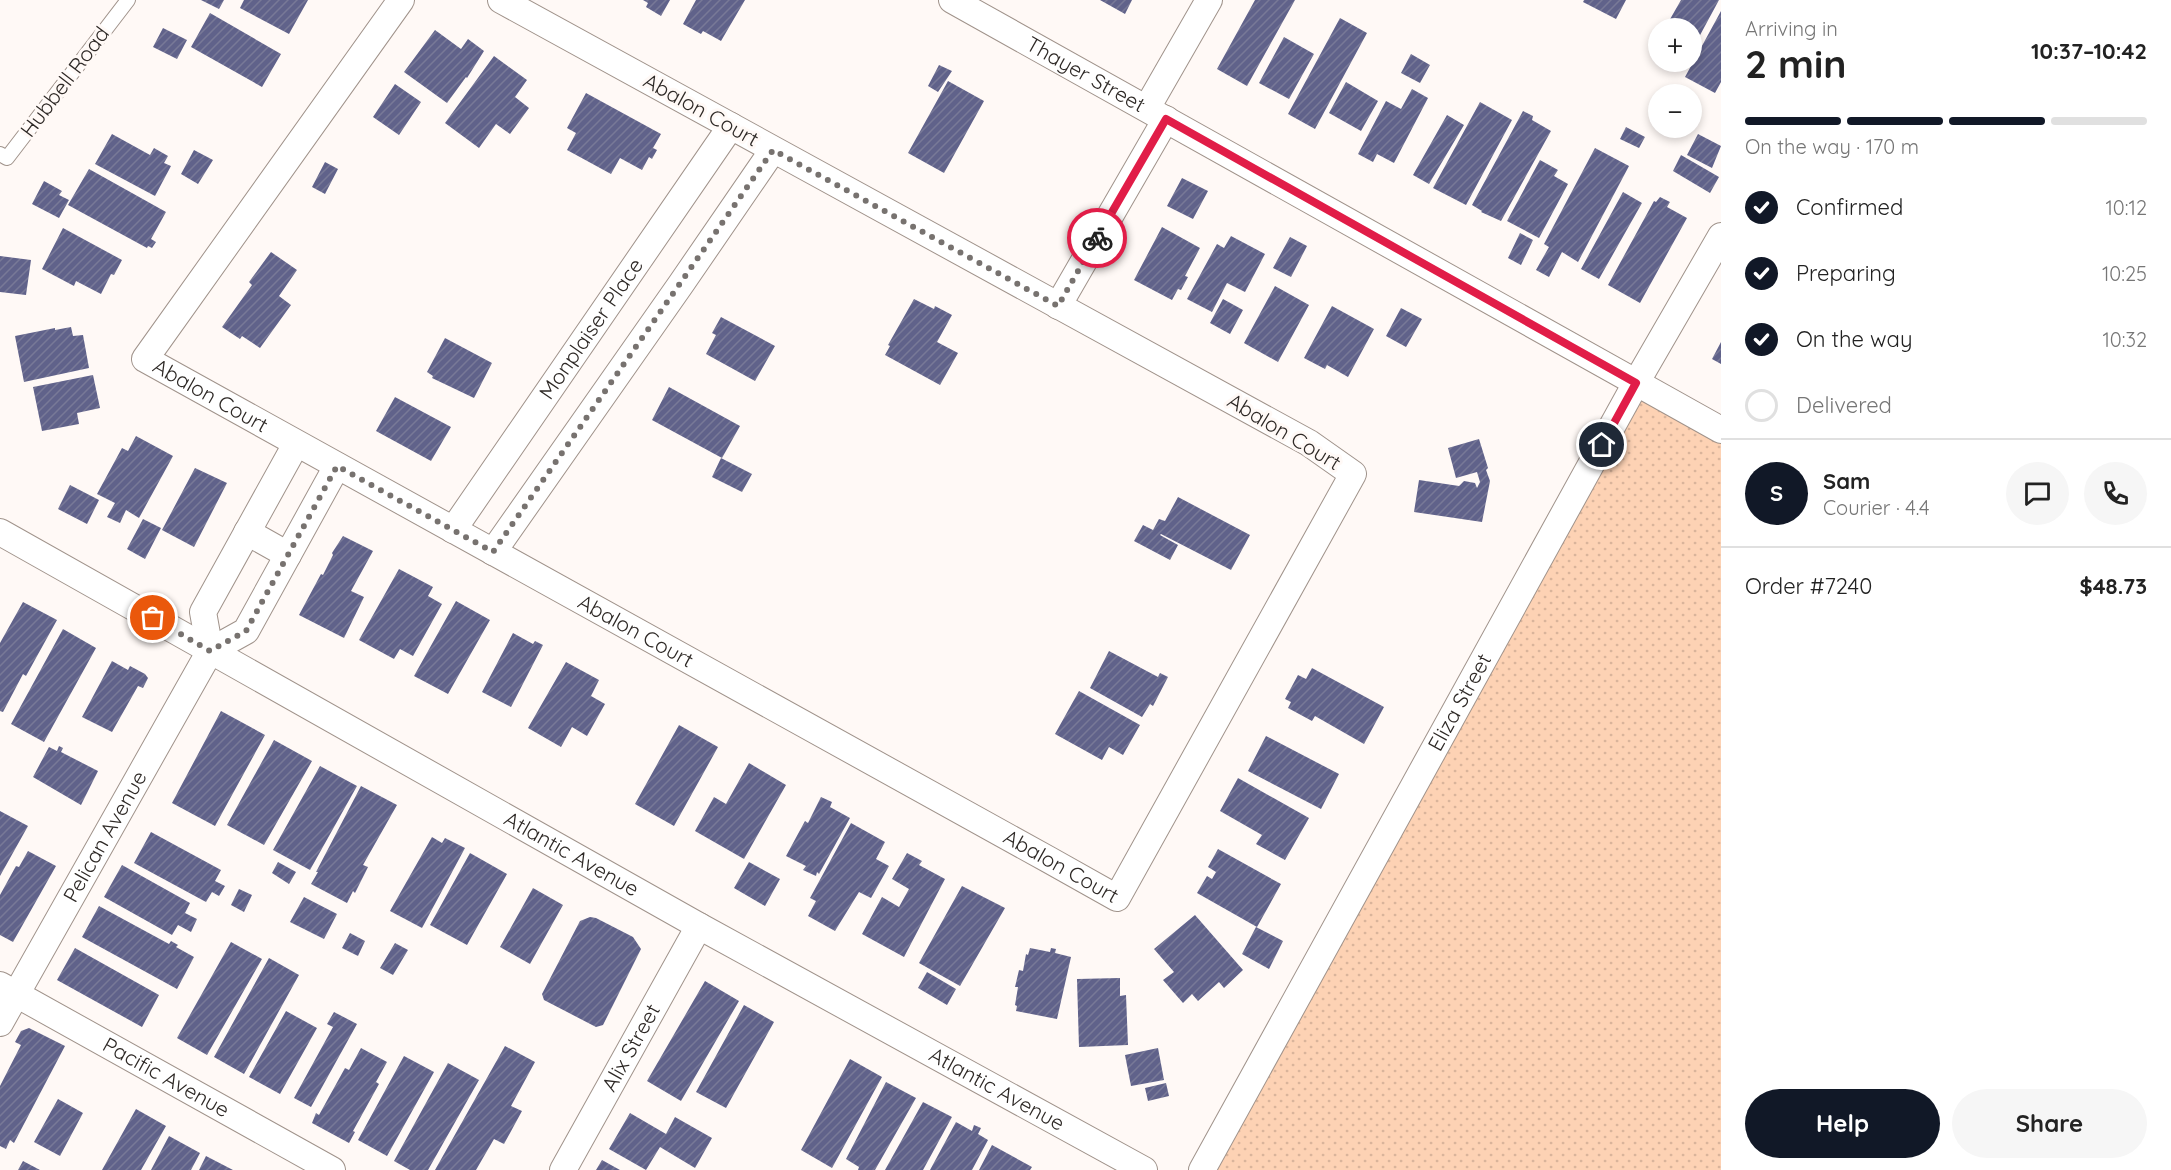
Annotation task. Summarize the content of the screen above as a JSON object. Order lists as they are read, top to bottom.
{
  "streets": {
    "street": [
      "Thayer Street",
      "Abalon Court",
      "Monplaiser Place",
      "Eliza Street",
      "Pelican Avenue",
      "Atlantic Avenue",
      "Alix Street",
      "Pacific Avenue"
    ],
    "lane": ["Hubbell Road"]
  },
  "crossings": [
    ["Thayer Street", "Eliza Street"],
    ["Abalon Court", "Monplaiser Place"],
    ["Pelican Avenue", "Atlantic Avenue"],
    ["Pelican Avenue", "Pacific Avenue"],
    ["Atlantic Avenue", "Alix Street"]
  ],
  "page": {
    "heading": ["2 min", "Arriving in", "10:37–10:42"],
    "panel": [
      "Sam",
      "Courier · 4.4",
      "Order #7240",
      "$48.73"
    ],
    "map_buttons": ["+", "−"],
    "bar": "On the way · 170 m",
    "list": [
      ["Confirmed", "10:12"],
      ["Preparing", "10:25"],
      ["On the way", "10:32"],
      "Delivered"
    ],
    "round": "S",
    "buttons": ["Help", "Share"]
  }
}
